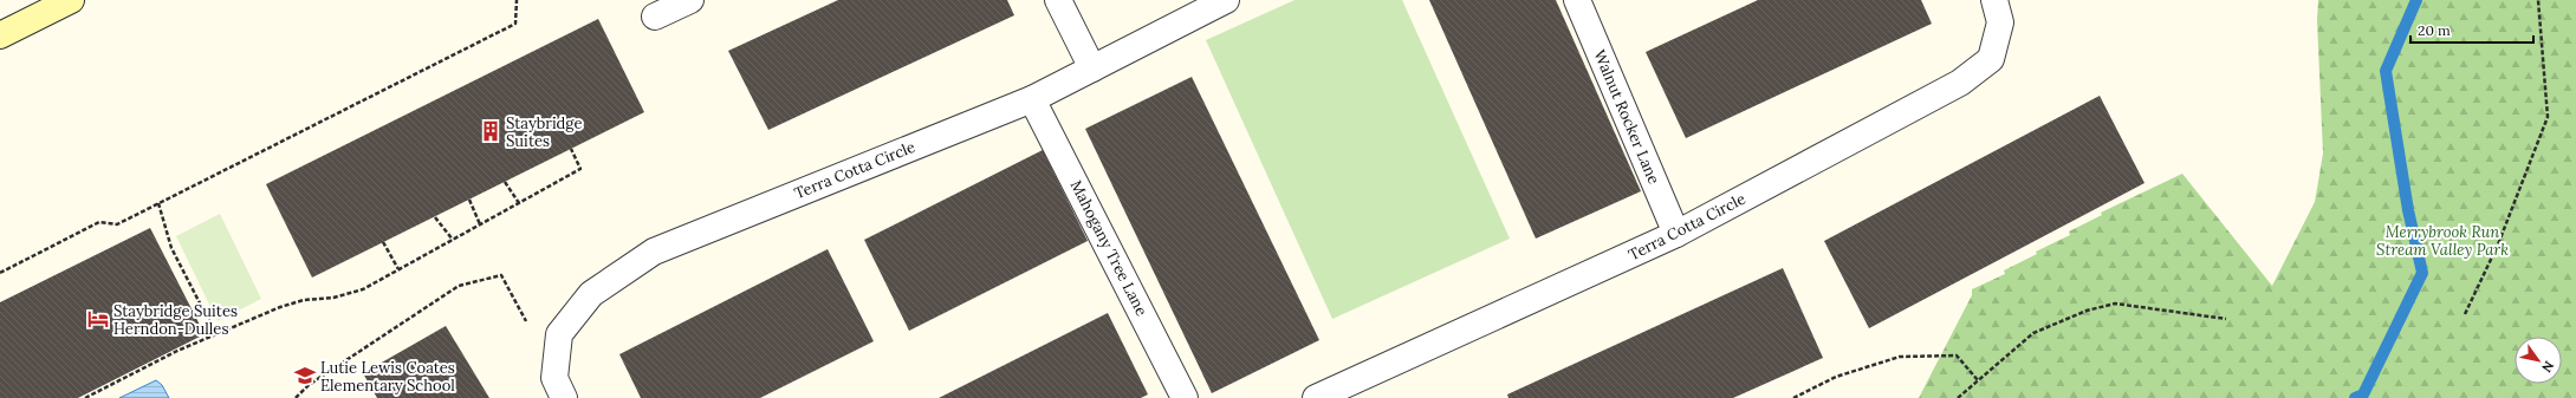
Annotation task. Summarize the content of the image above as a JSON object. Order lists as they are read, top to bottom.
{
  "streets": {
    "street": ["Walnut Rocker Lane", "Terra Cotta Circle", "Mahogany Tree Lane"]
  },
  "crossings": [
    ["Walnut Rocker Lane", "Terra Cotta Circle"],
    ["Terra Cotta Circle", "Mahogany Tree Lane"]
  ],
  "parks": ["Merrybrook Run Stream Valley Park"],
  "places": {
    "building": ["Staybridge Suites"],
    "hotel": ["Staybridge Suites Herndon-Dulles"],
    "school or university": ["Lutie Lewis Coates Elementary School"]
  },
  "scale_bar": "20 m",
  "north": "bottom right"
}
